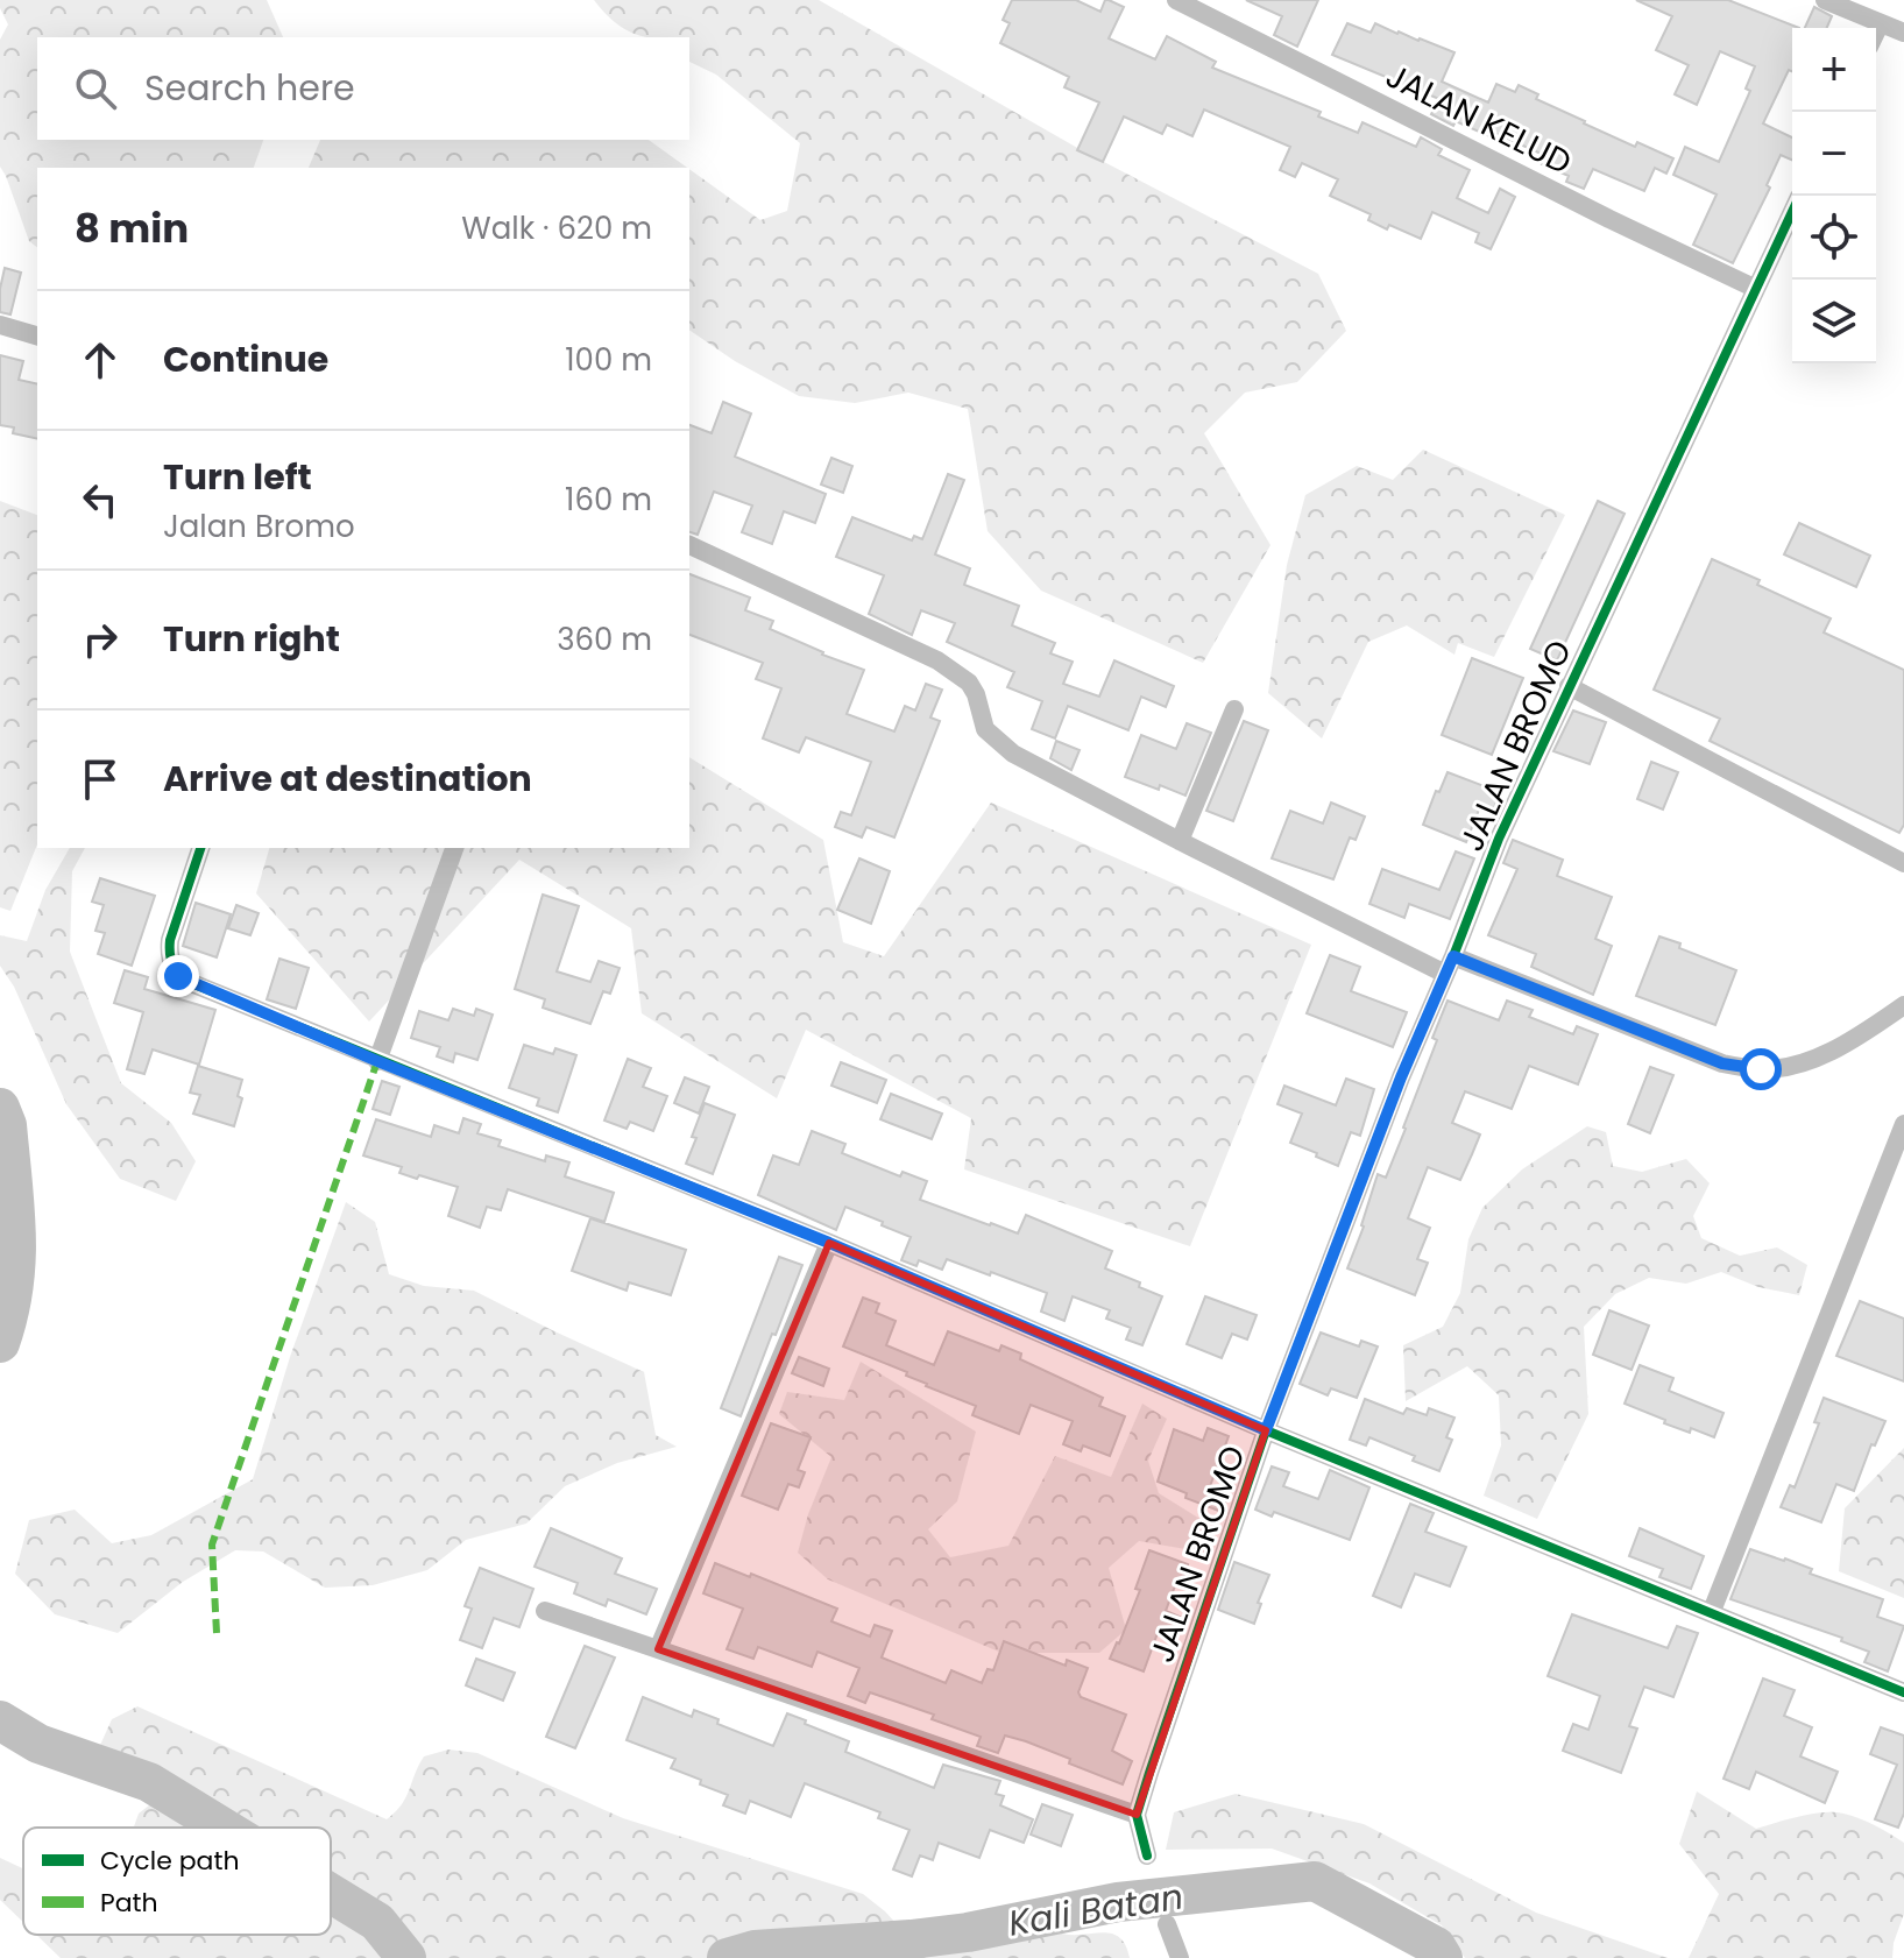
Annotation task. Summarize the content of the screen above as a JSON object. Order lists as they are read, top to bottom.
{
  "streets": {
    "street": ["JALAN KELUD", "JALAN BROMO"]
  },
  "crossings": [
    ["JALAN KELUD", "JALAN BROMO"]
  ],
  "water": ["Kali Batan"],
  "legend": ["Cycle path", "Path"],
  "page": {
    "map_buttons": ["+", "−"],
    "search": "Search here",
    "heading": ["8 min", "Walk · 620 m"],
    "list": [
      ["Continue", "100 m"],
      ["Turn left", "Jalan Bromo", "160 m"],
      ["Turn right", "360 m"],
      "Arrive at destination"
    ]
  }
}
